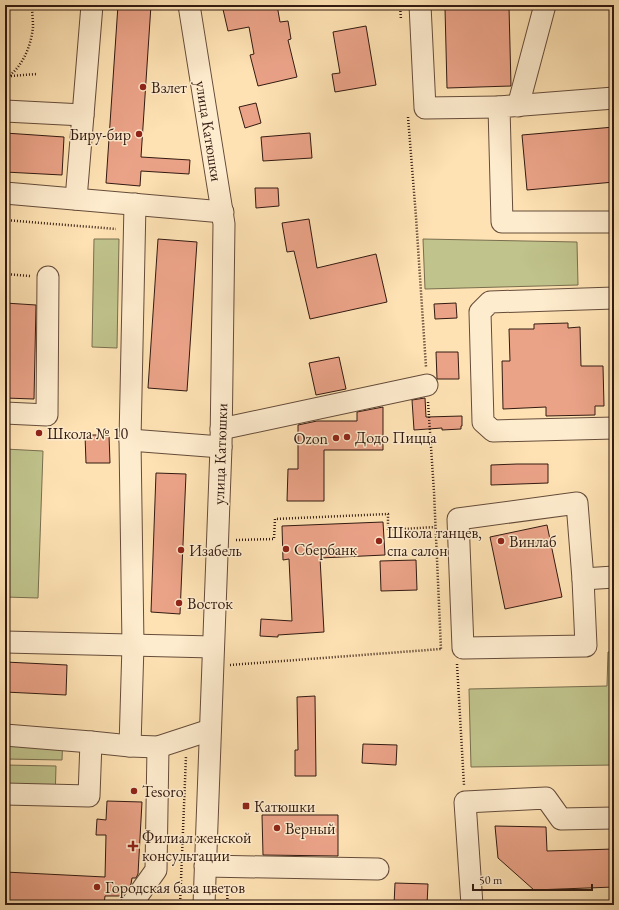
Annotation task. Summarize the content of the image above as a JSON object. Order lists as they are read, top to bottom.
{
  "streets": {
    "street": ["улица Катюшки"]
  },
  "places": {
    "other": [
      "Взлет",
      "Биру-бир",
      "Школа № 10",
      "Додо Пицца",
      "Ozon",
      "Школа танцев, спа салон",
      "Винлаб",
      "Сбербанк",
      "Изабель",
      "Восток",
      "Tesoro",
      "Верный",
      "Городская база цветов"
    ],
    "transit": ["Катюшки"],
    "health": ["Филиал женской консультации"]
  },
  "scale_bar": "50 m"
}
